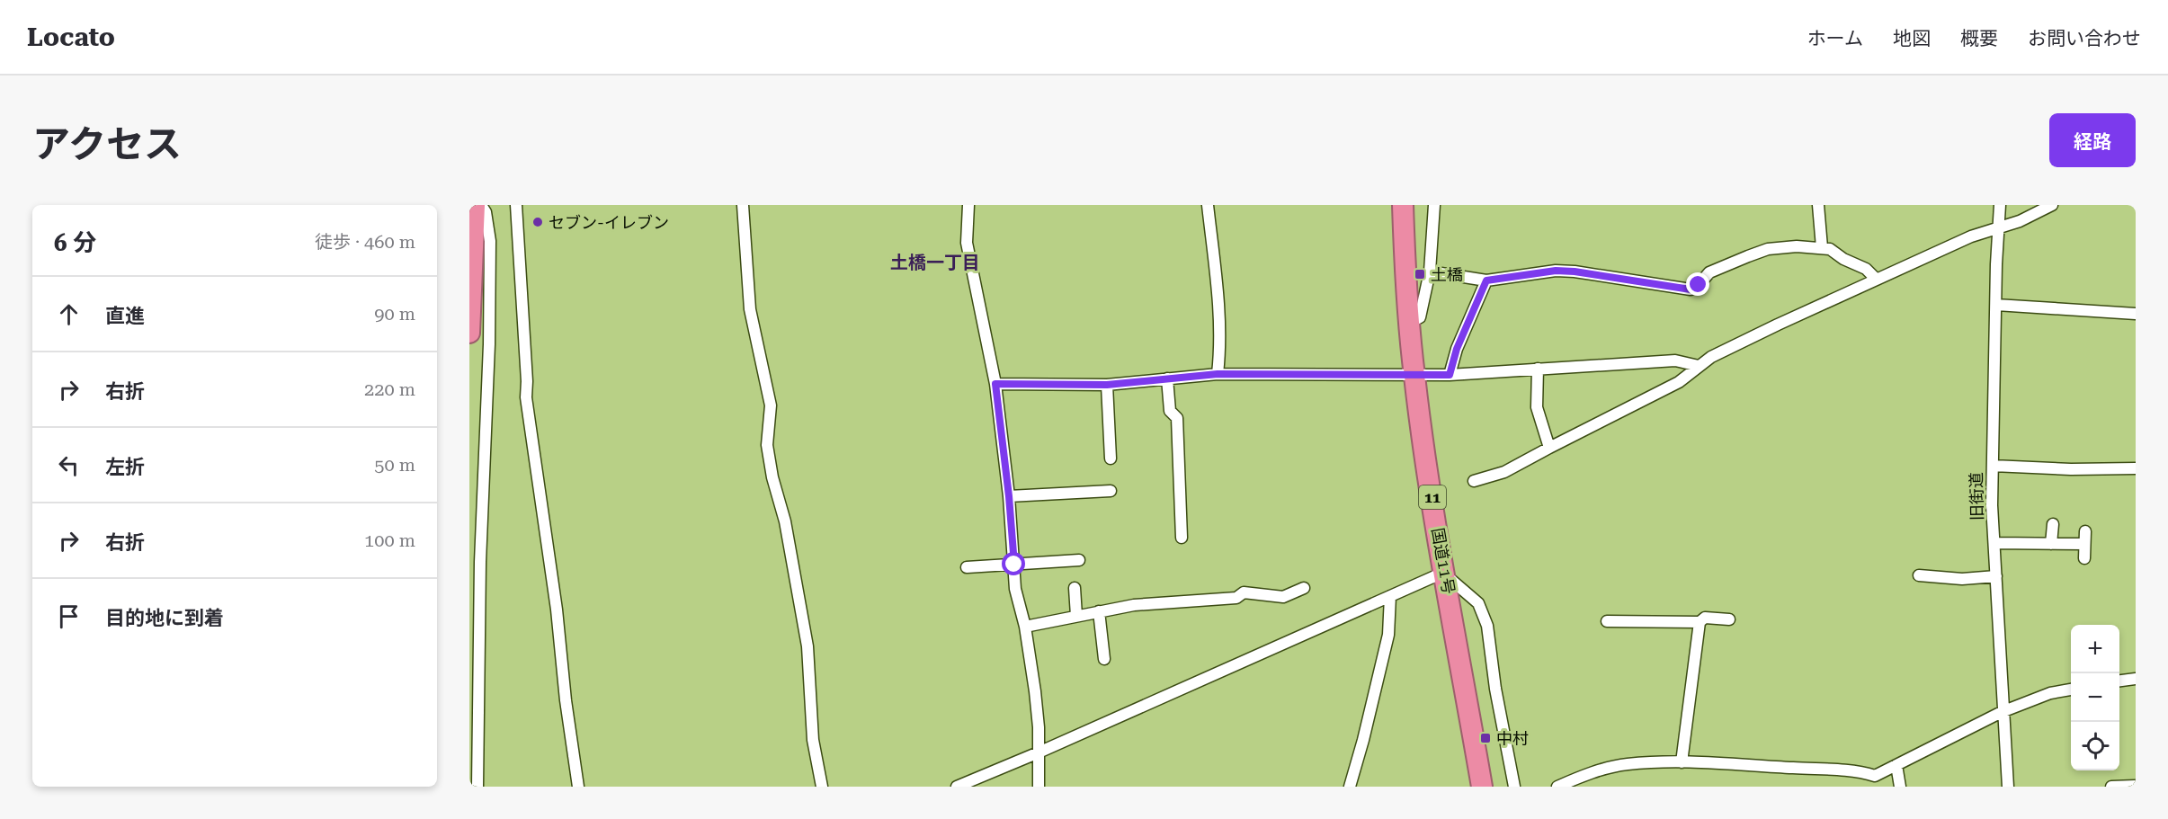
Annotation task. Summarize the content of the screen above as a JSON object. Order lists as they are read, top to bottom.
{
  "streets": {
    "highway": ["11", "国道11号"],
    "street": ["旧街道"]
  },
  "districts": ["土橋一丁目"],
  "places": {
    "other": ["セブン-イレブン"],
    "transit": ["土橋", "中村"]
  },
  "page": {
    "header": "Locato",
    "nav": [
      "ホーム",
      "地図",
      "概要",
      "お問い合わせ"
    ],
    "title": "アクセス",
    "buttons": "経路",
    "heading": ["6 分", "徒歩 · 460 m"],
    "list": [
      ["直進", "90 m"],
      ["右折", "220 m"],
      ["左折", "50 m"],
      ["右折", "100 m"],
      "目的地に到着"
    ],
    "map_buttons": ["+", "−"]
  }
}
